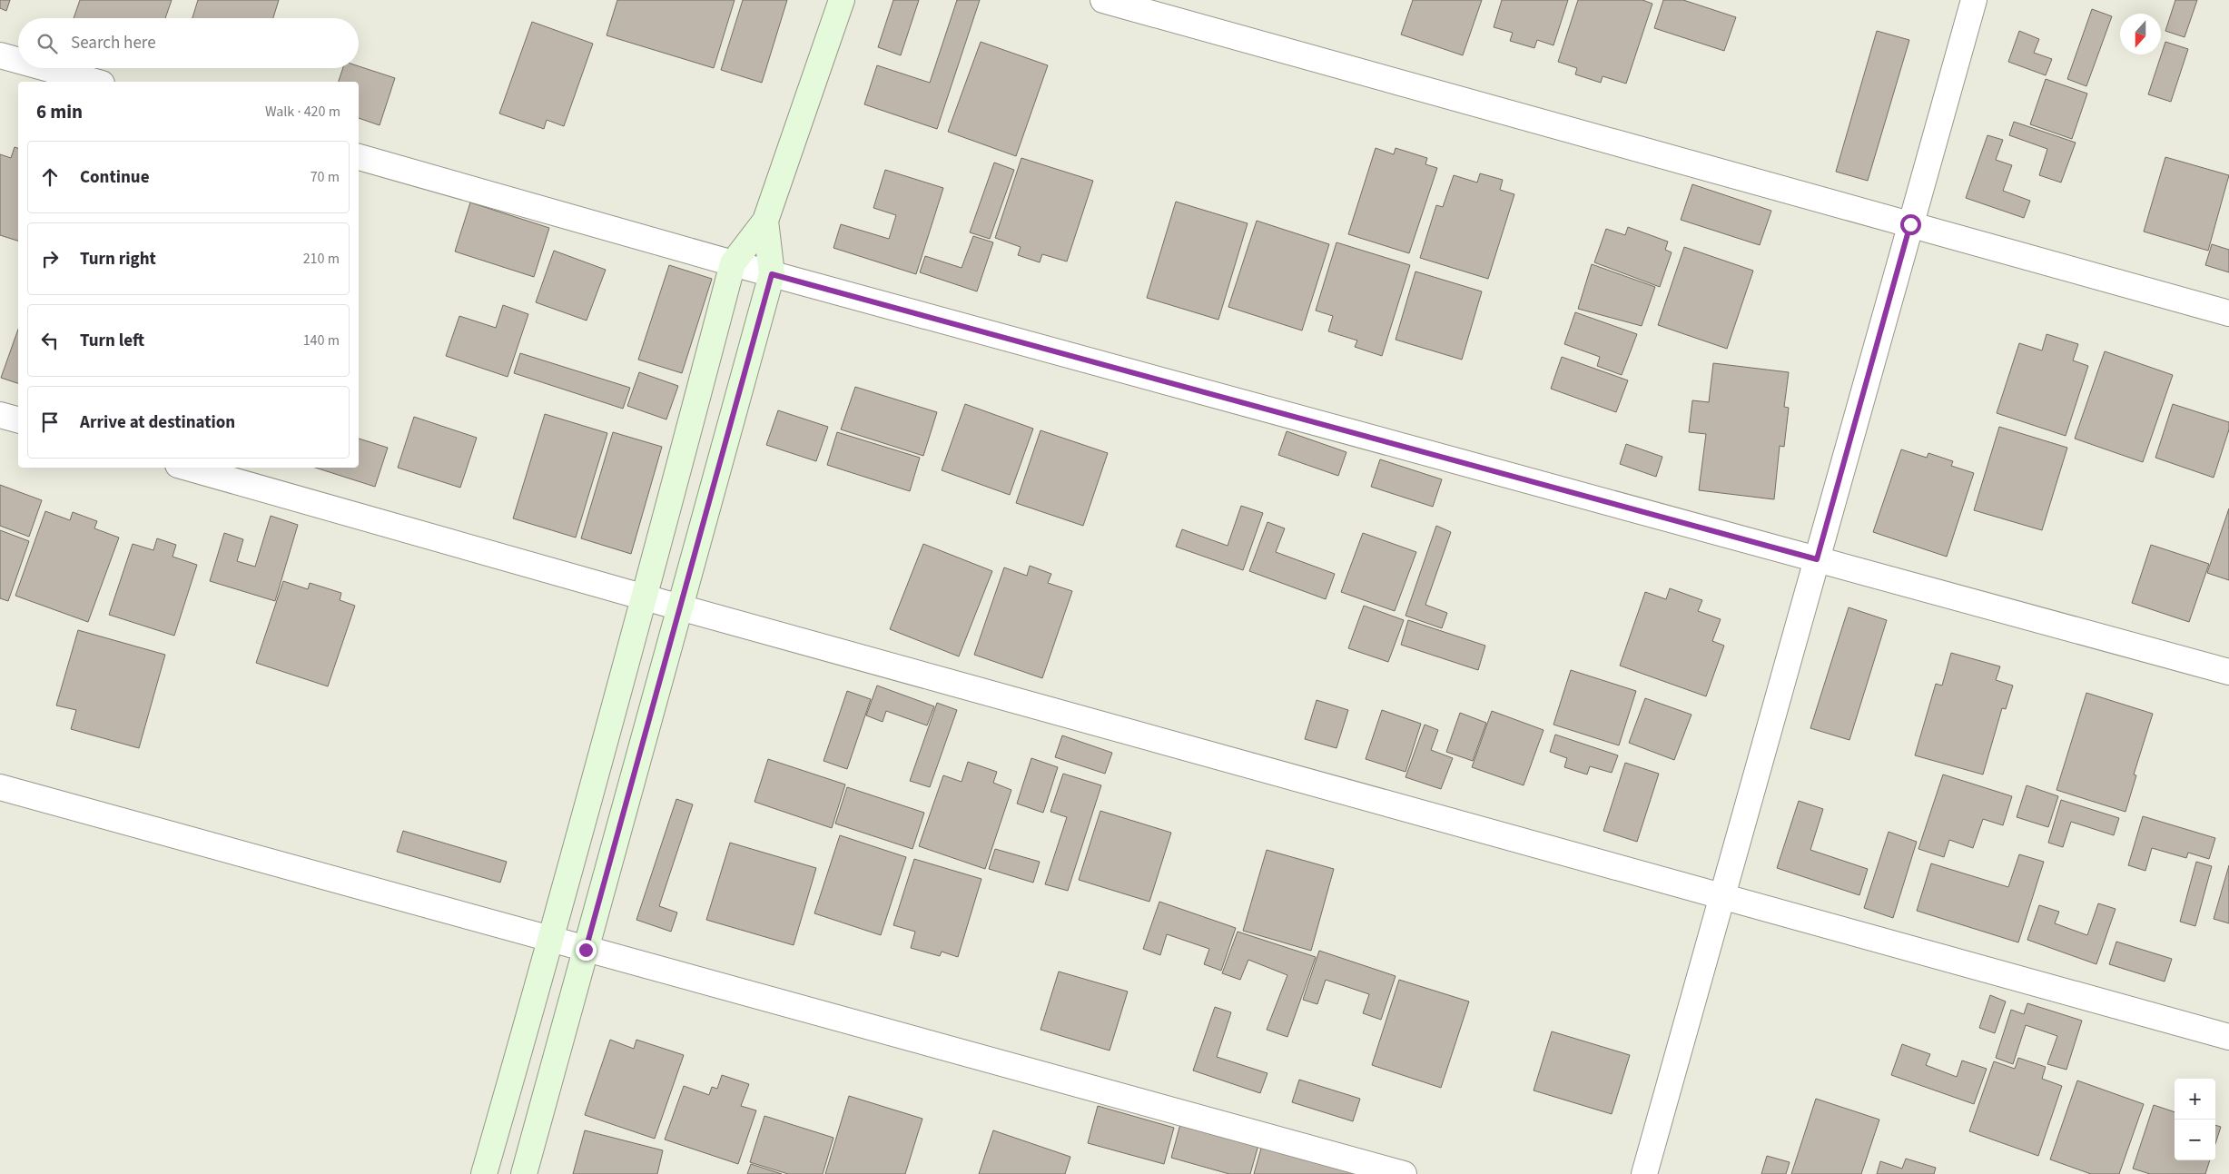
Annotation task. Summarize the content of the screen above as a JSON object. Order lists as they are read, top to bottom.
{
  "north": "bottom",
  "page": {
    "search": "Search here",
    "heading": ["6 min", "Walk · 420 m"],
    "list": [
      ["Continue", "70 m"],
      ["Turn right", "210 m"],
      ["Turn left", "140 m"],
      "Arrive at destination"
    ],
    "map_buttons": ["+", "−"]
  }
}
